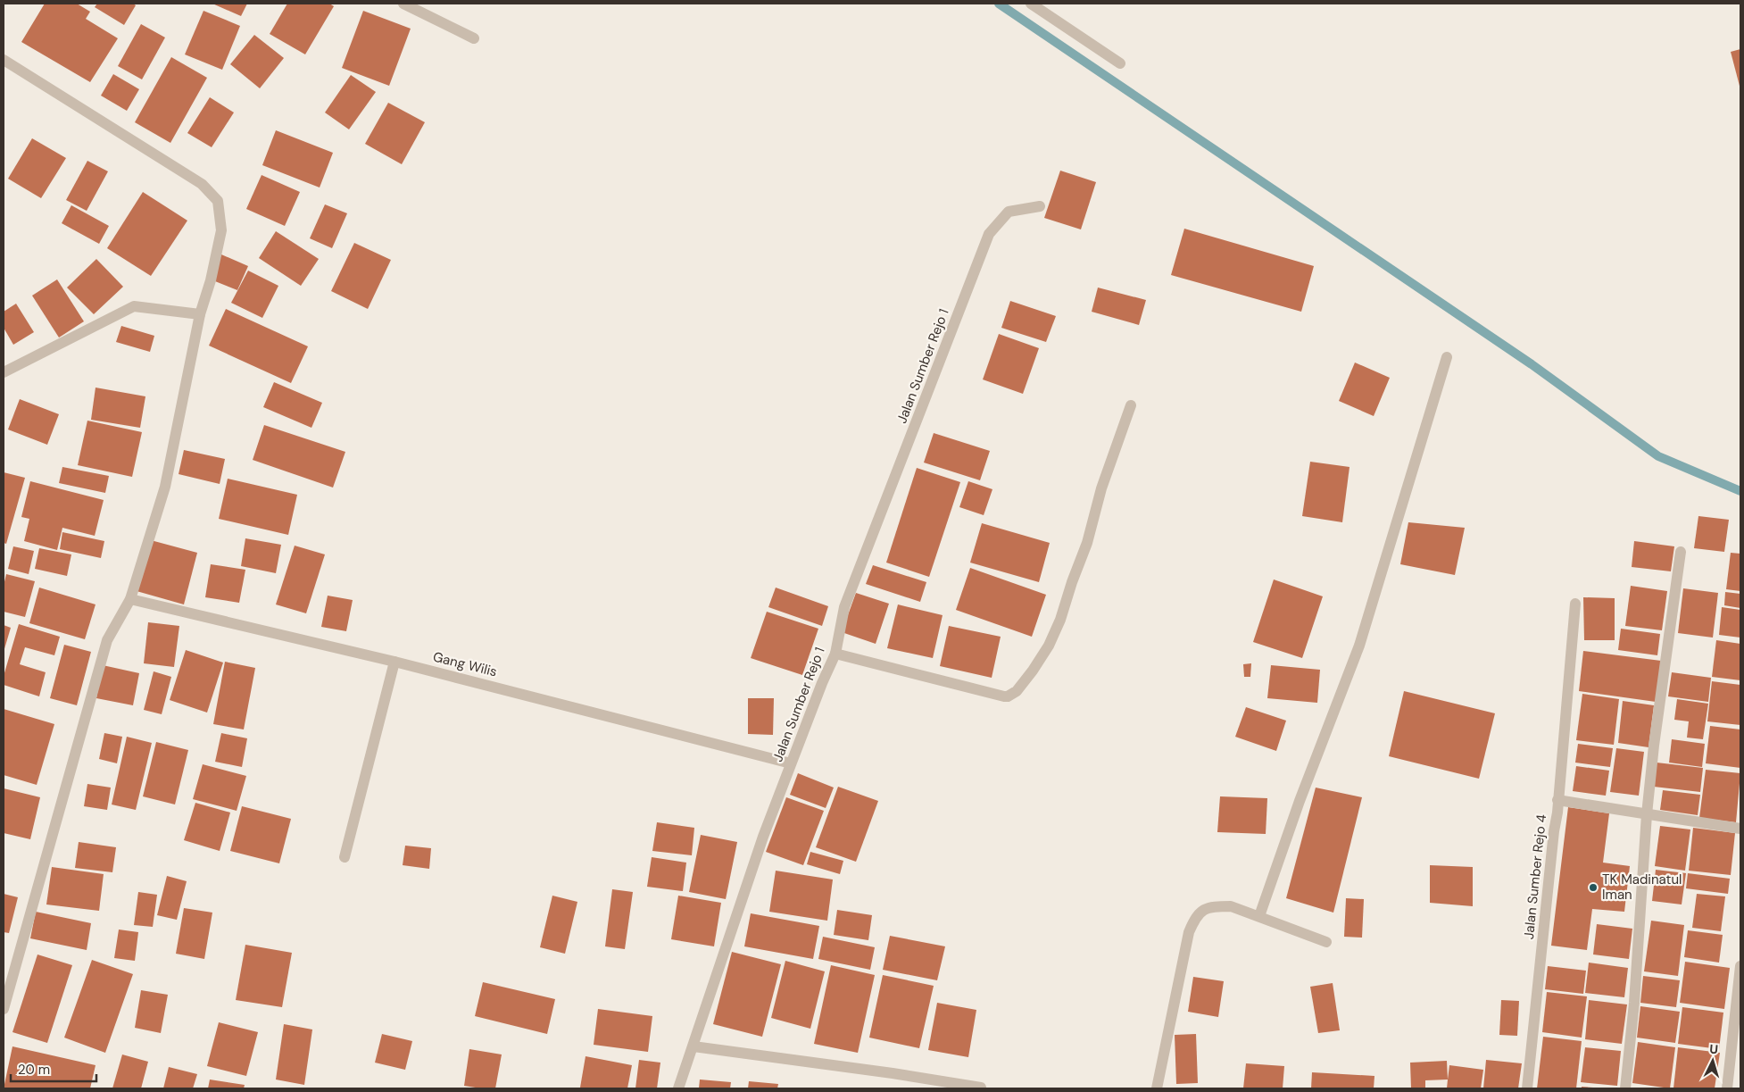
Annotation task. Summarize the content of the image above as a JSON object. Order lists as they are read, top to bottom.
{
  "streets": {
    "street": ["Jalan Sumber Rejo 1", "Gang Wilis", "Jalan Sumber Rejo 4"]
  },
  "crossings": [
    ["Jalan Sumber Rejo 1", "Gang Wilis"]
  ],
  "places": ["TK Madinatul Iman"],
  "scale_bar": "20 m",
  "north": "top"
}
